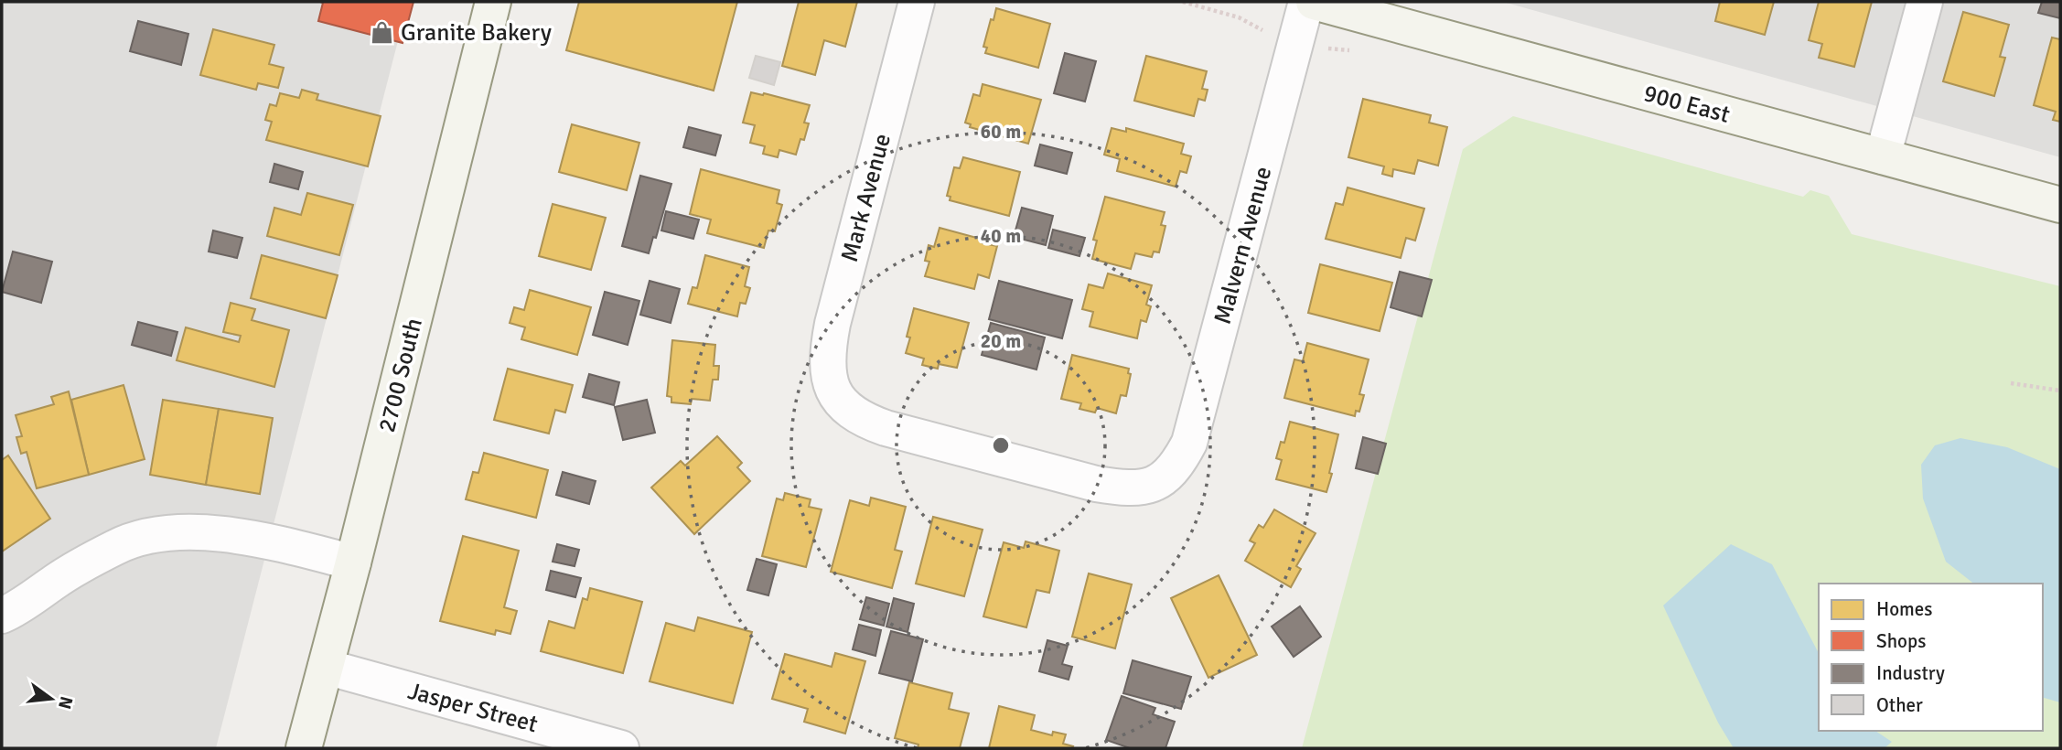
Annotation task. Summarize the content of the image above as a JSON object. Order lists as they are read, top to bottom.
{
  "streets": {
    "street": [
      "900 East",
      "Mark Avenue",
      "Malvern Avenue",
      "2700 South",
      "Jasper Street"
    ]
  },
  "crossings": [
    ["Mark Avenue", "Malvern Avenue"],
    ["2700 South", "Jasper Street"]
  ],
  "places": {
    "shop": ["Granite Bakery"]
  },
  "legend": [
    "Homes",
    "Shops",
    "Industry",
    "Other"
  ],
  "north": "right",
  "rings": ["60 m", "40 m", "20 m"]
}
